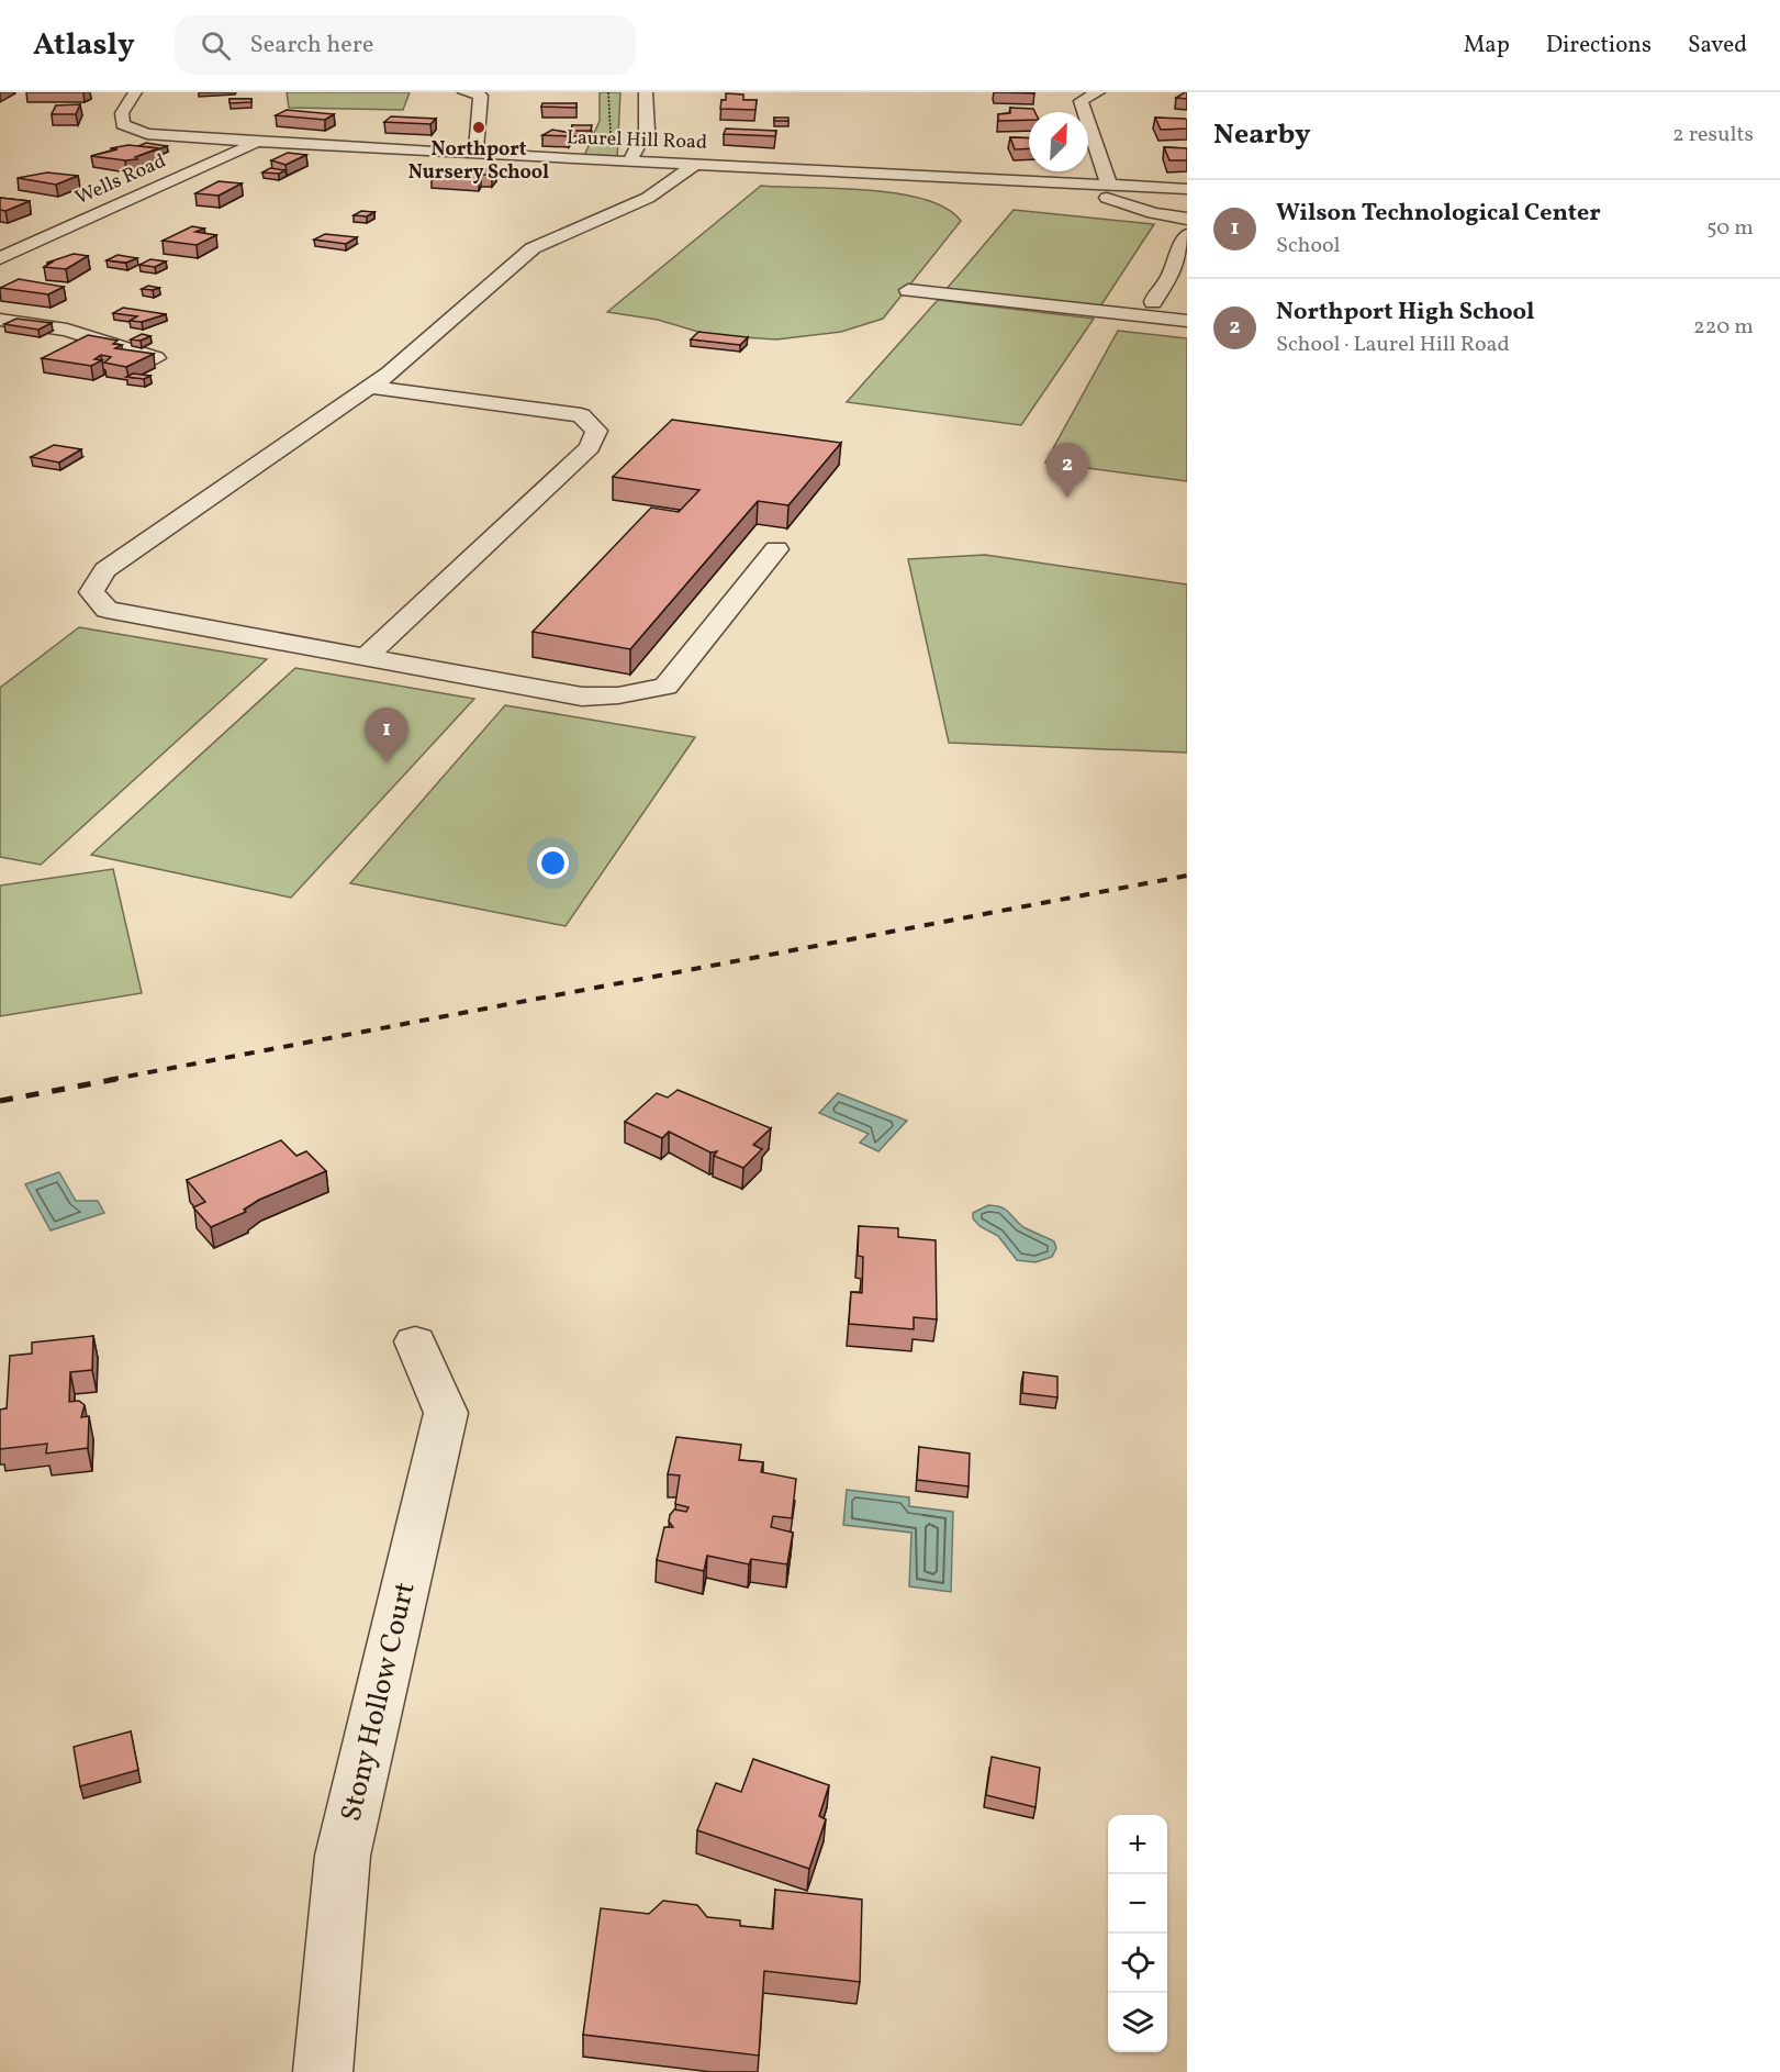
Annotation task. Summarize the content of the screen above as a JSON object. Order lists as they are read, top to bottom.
{
  "streets": {
    "street": ["Laurel Hill Road", "Wells Road", "Stony Hollow Court"]
  },
  "crossings": [
    ["Laurel Hill Road", "Wells Road"]
  ],
  "places": ["Northport Nursery School"],
  "north": "top right",
  "page": {
    "header": "Atlasly",
    "search": "Search here",
    "nav": ["Map", "Directions", "Saved"],
    "heading": ["Nearby", "2 results"],
    "list": [
      {
        "mark": "1",
        "name": "Wilson Technological Center",
        "note": "School",
        "value": "50 m"
      },
      {
        "mark": "2",
        "name": "Northport High School",
        "note": "School · Laurel Hill Road",
        "value": "220 m"
      }
    ],
    "pins": ["2", "1"],
    "map_buttons": ["+", "−"]
  }
}
